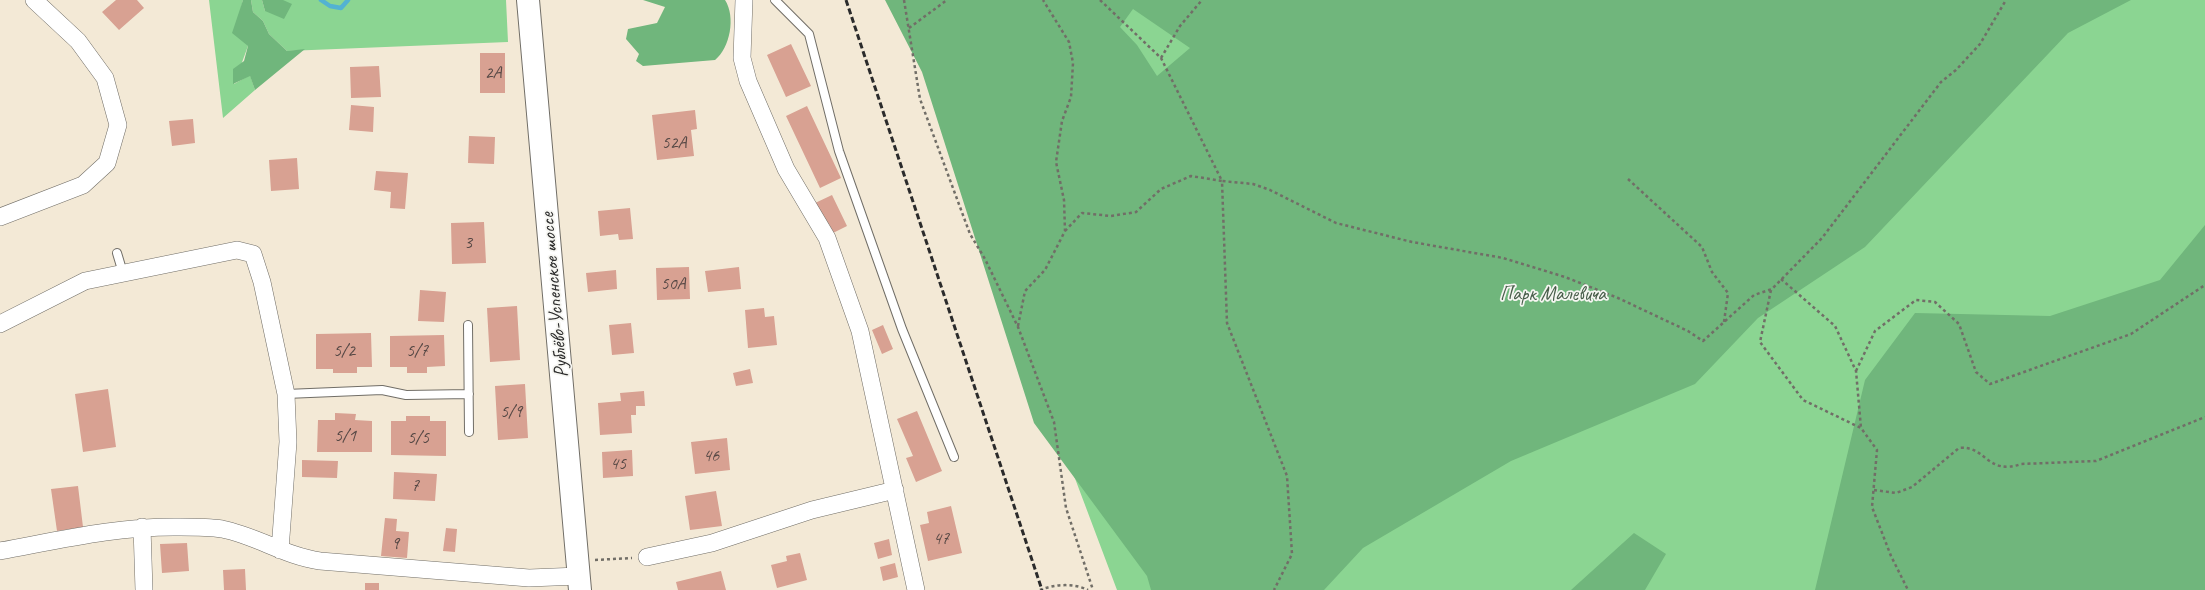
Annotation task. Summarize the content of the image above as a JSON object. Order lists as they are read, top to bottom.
{
  "streets": {
    "main road": ["Рублёво-Успенское шоссе"]
  },
  "parks": ["Парк Малевича"],
  "house_numbers": [
    "2А",
    "52А",
    "3",
    "50А",
    "5/2",
    "5/7",
    "5/9",
    "5/1",
    "5/5",
    "46",
    "45",
    "7",
    "47",
    "9"
  ]
}
